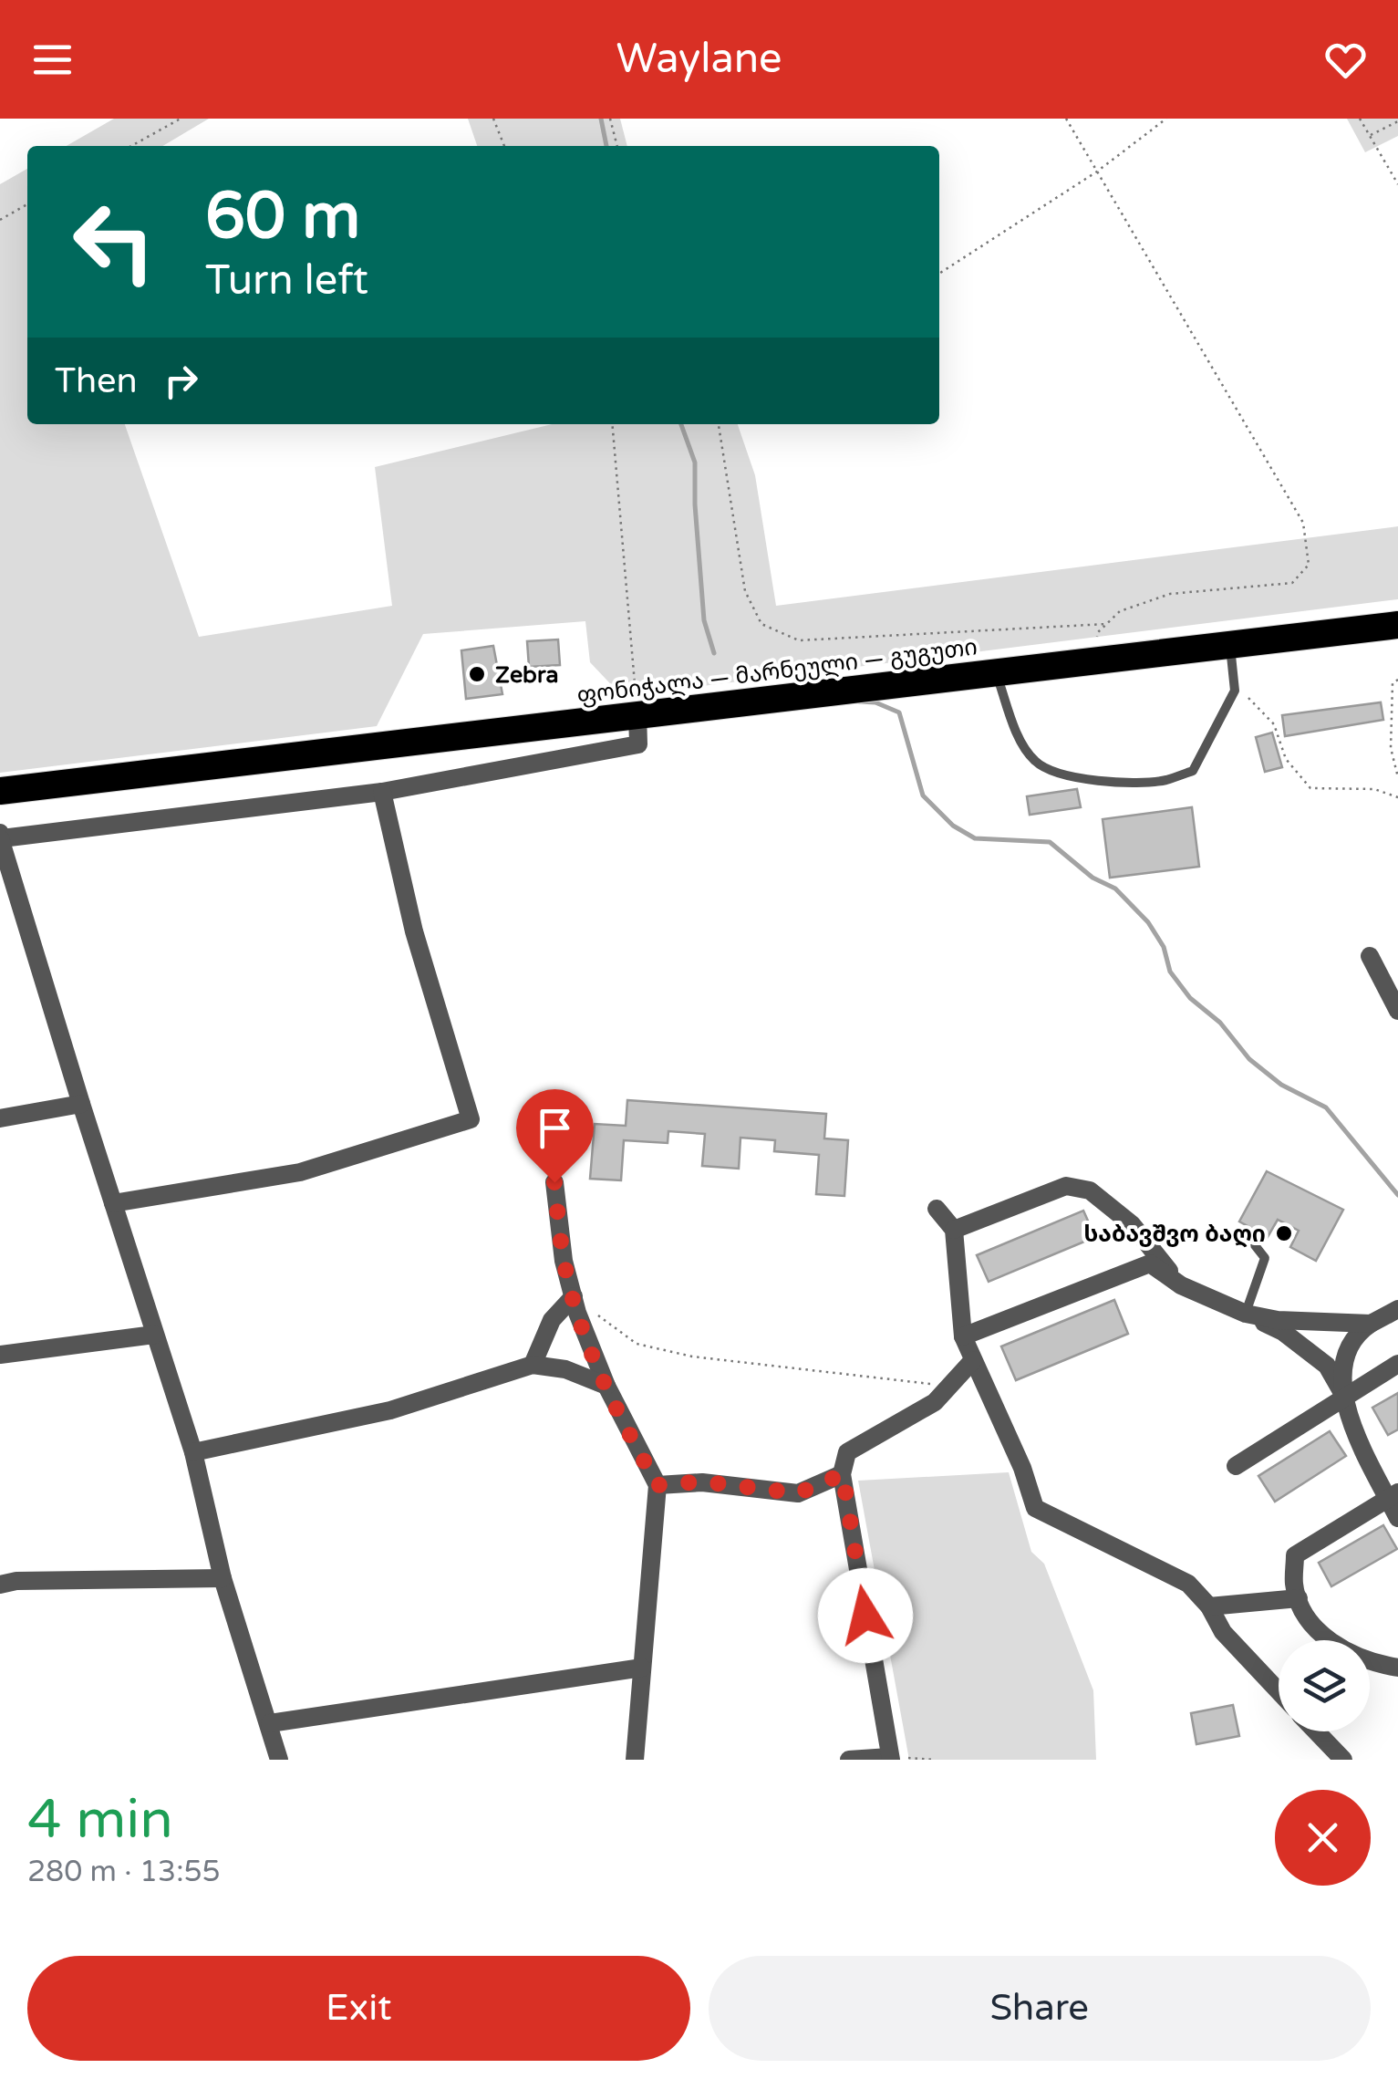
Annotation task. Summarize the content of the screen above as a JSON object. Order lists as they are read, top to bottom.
{
  "streets": {
    "highway": ["ფონიჭალა — მარნეული — გუგუთი"]
  },
  "places": ["Zebra", "საბავშვო ბაღი"],
  "page": {
    "header": "Waylane",
    "turn": ["60 m", "Turn left"],
    "then": "Then",
    "heading": ["4 min", "280 m · 13:55"],
    "buttons": ["Exit", "Share"]
  }
}
